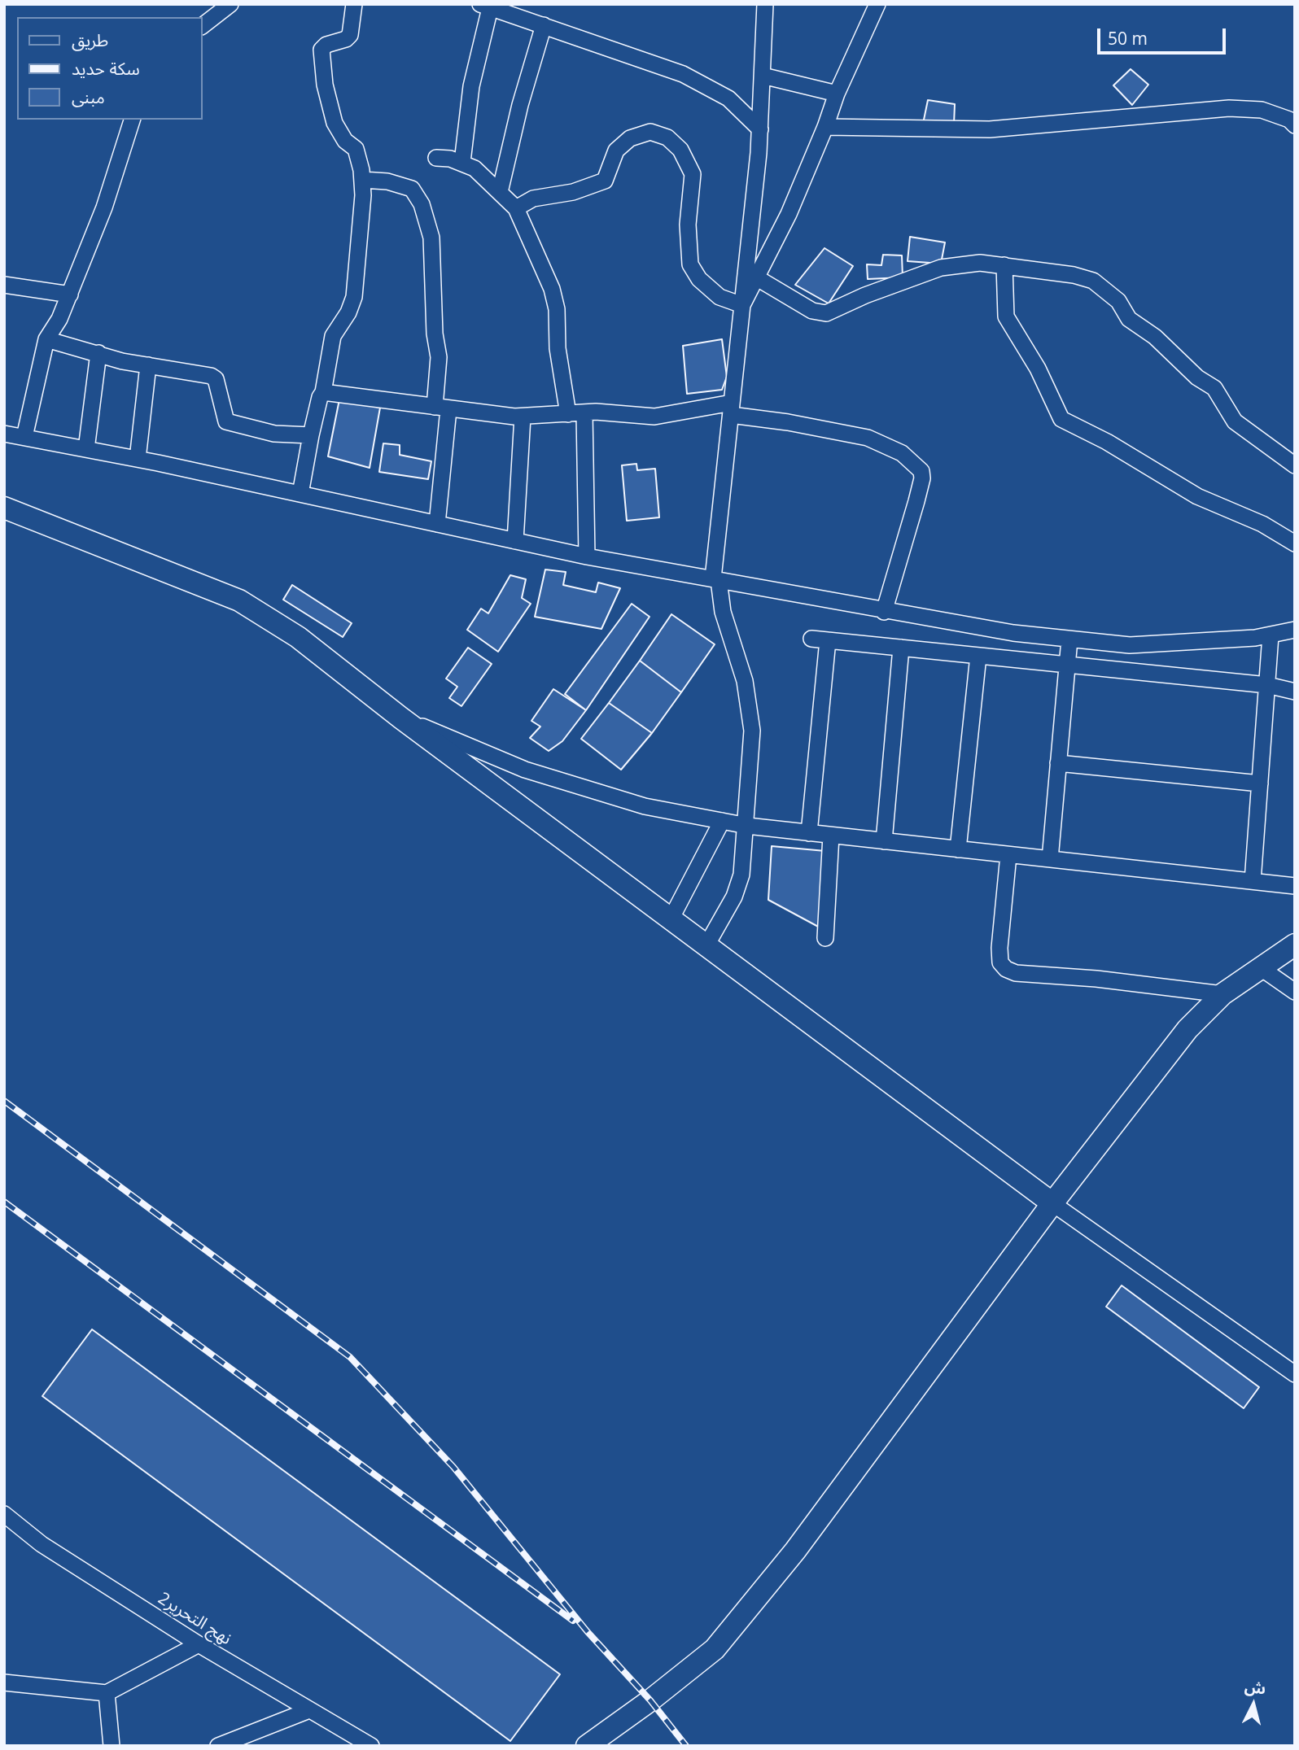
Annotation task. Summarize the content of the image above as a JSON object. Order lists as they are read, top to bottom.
{
  "streets": {
    "street": ["نهج التحرير2"]
  },
  "legend": ["طريق", "سكة حديد", "مبنى"],
  "scale_bar": "50 m",
  "north": "top"
}
